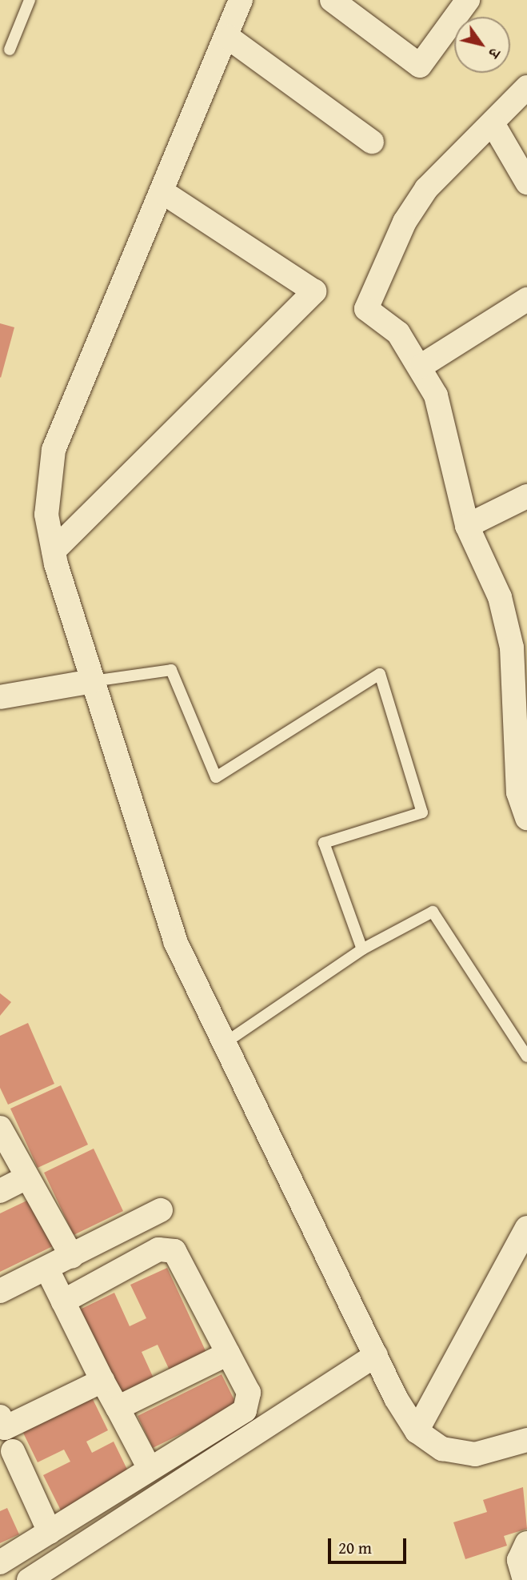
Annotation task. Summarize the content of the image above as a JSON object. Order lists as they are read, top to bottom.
{
  "scale_bar": "20 m",
  "north": "bottom right"
}
